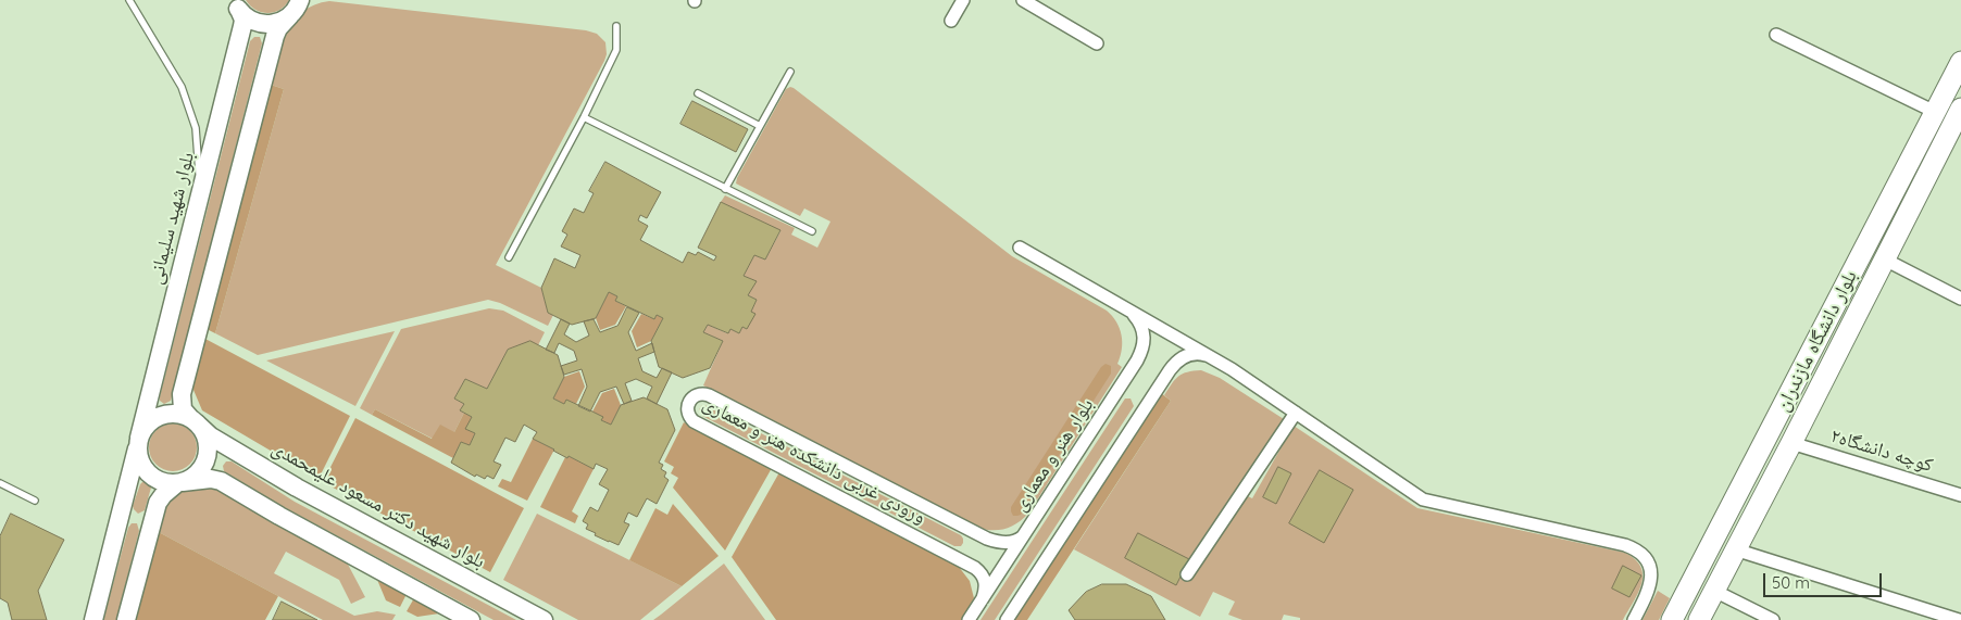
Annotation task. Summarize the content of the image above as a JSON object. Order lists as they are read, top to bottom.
{
  "streets": {
    "main road": ["بلوار شهید سلیمانی", "بلوار دانشگاه مازندران", "بلوار شهید دکتر مسعود علیمحمدی"],
    "street": ["کوچه دانشگاه۲", "بلوار هنر و معماری", "ورودی غربی دانشکده هنر و معماری"]
  },
  "crossings": [
    ["بلوار شهید سلیمانی", "بلوار شهید دکتر مسعود علیمحمدی"],
    ["بلوار دانشگاه مازندران", "کوچه دانشگاه۲"],
    ["بلوار هنر و معماری", "ورودی غربی دانشکده هنر و معماری"]
  ],
  "scale_bar": "50 m"
}
